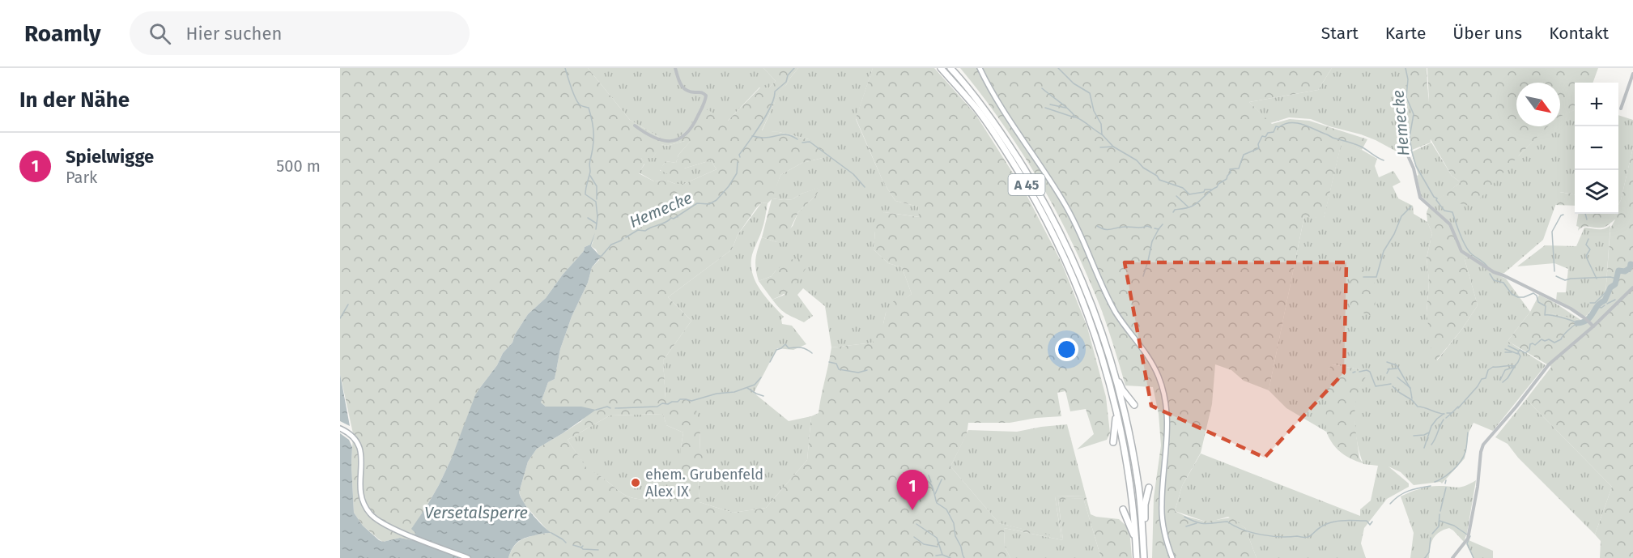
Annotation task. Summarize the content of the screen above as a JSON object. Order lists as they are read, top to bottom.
{
  "streets": {
    "highway": ["A 45"]
  },
  "water": ["Hemecke", "Versetalsperre"],
  "places": ["ehem. Grubenfeld Alex IX"],
  "north": "bottom right",
  "page": {
    "header": "Roamly",
    "search": "Hier suchen",
    "nav": [
      "Start",
      "Karte",
      "Über uns",
      "Kontakt"
    ],
    "heading": "In der Nähe",
    "map_buttons": ["+", "−"],
    "list": [
      {
        "mark": "1",
        "name": "Spielwigge",
        "note": "Park",
        "value": "500 m"
      }
    ],
    "pins": "1"
  }
}
